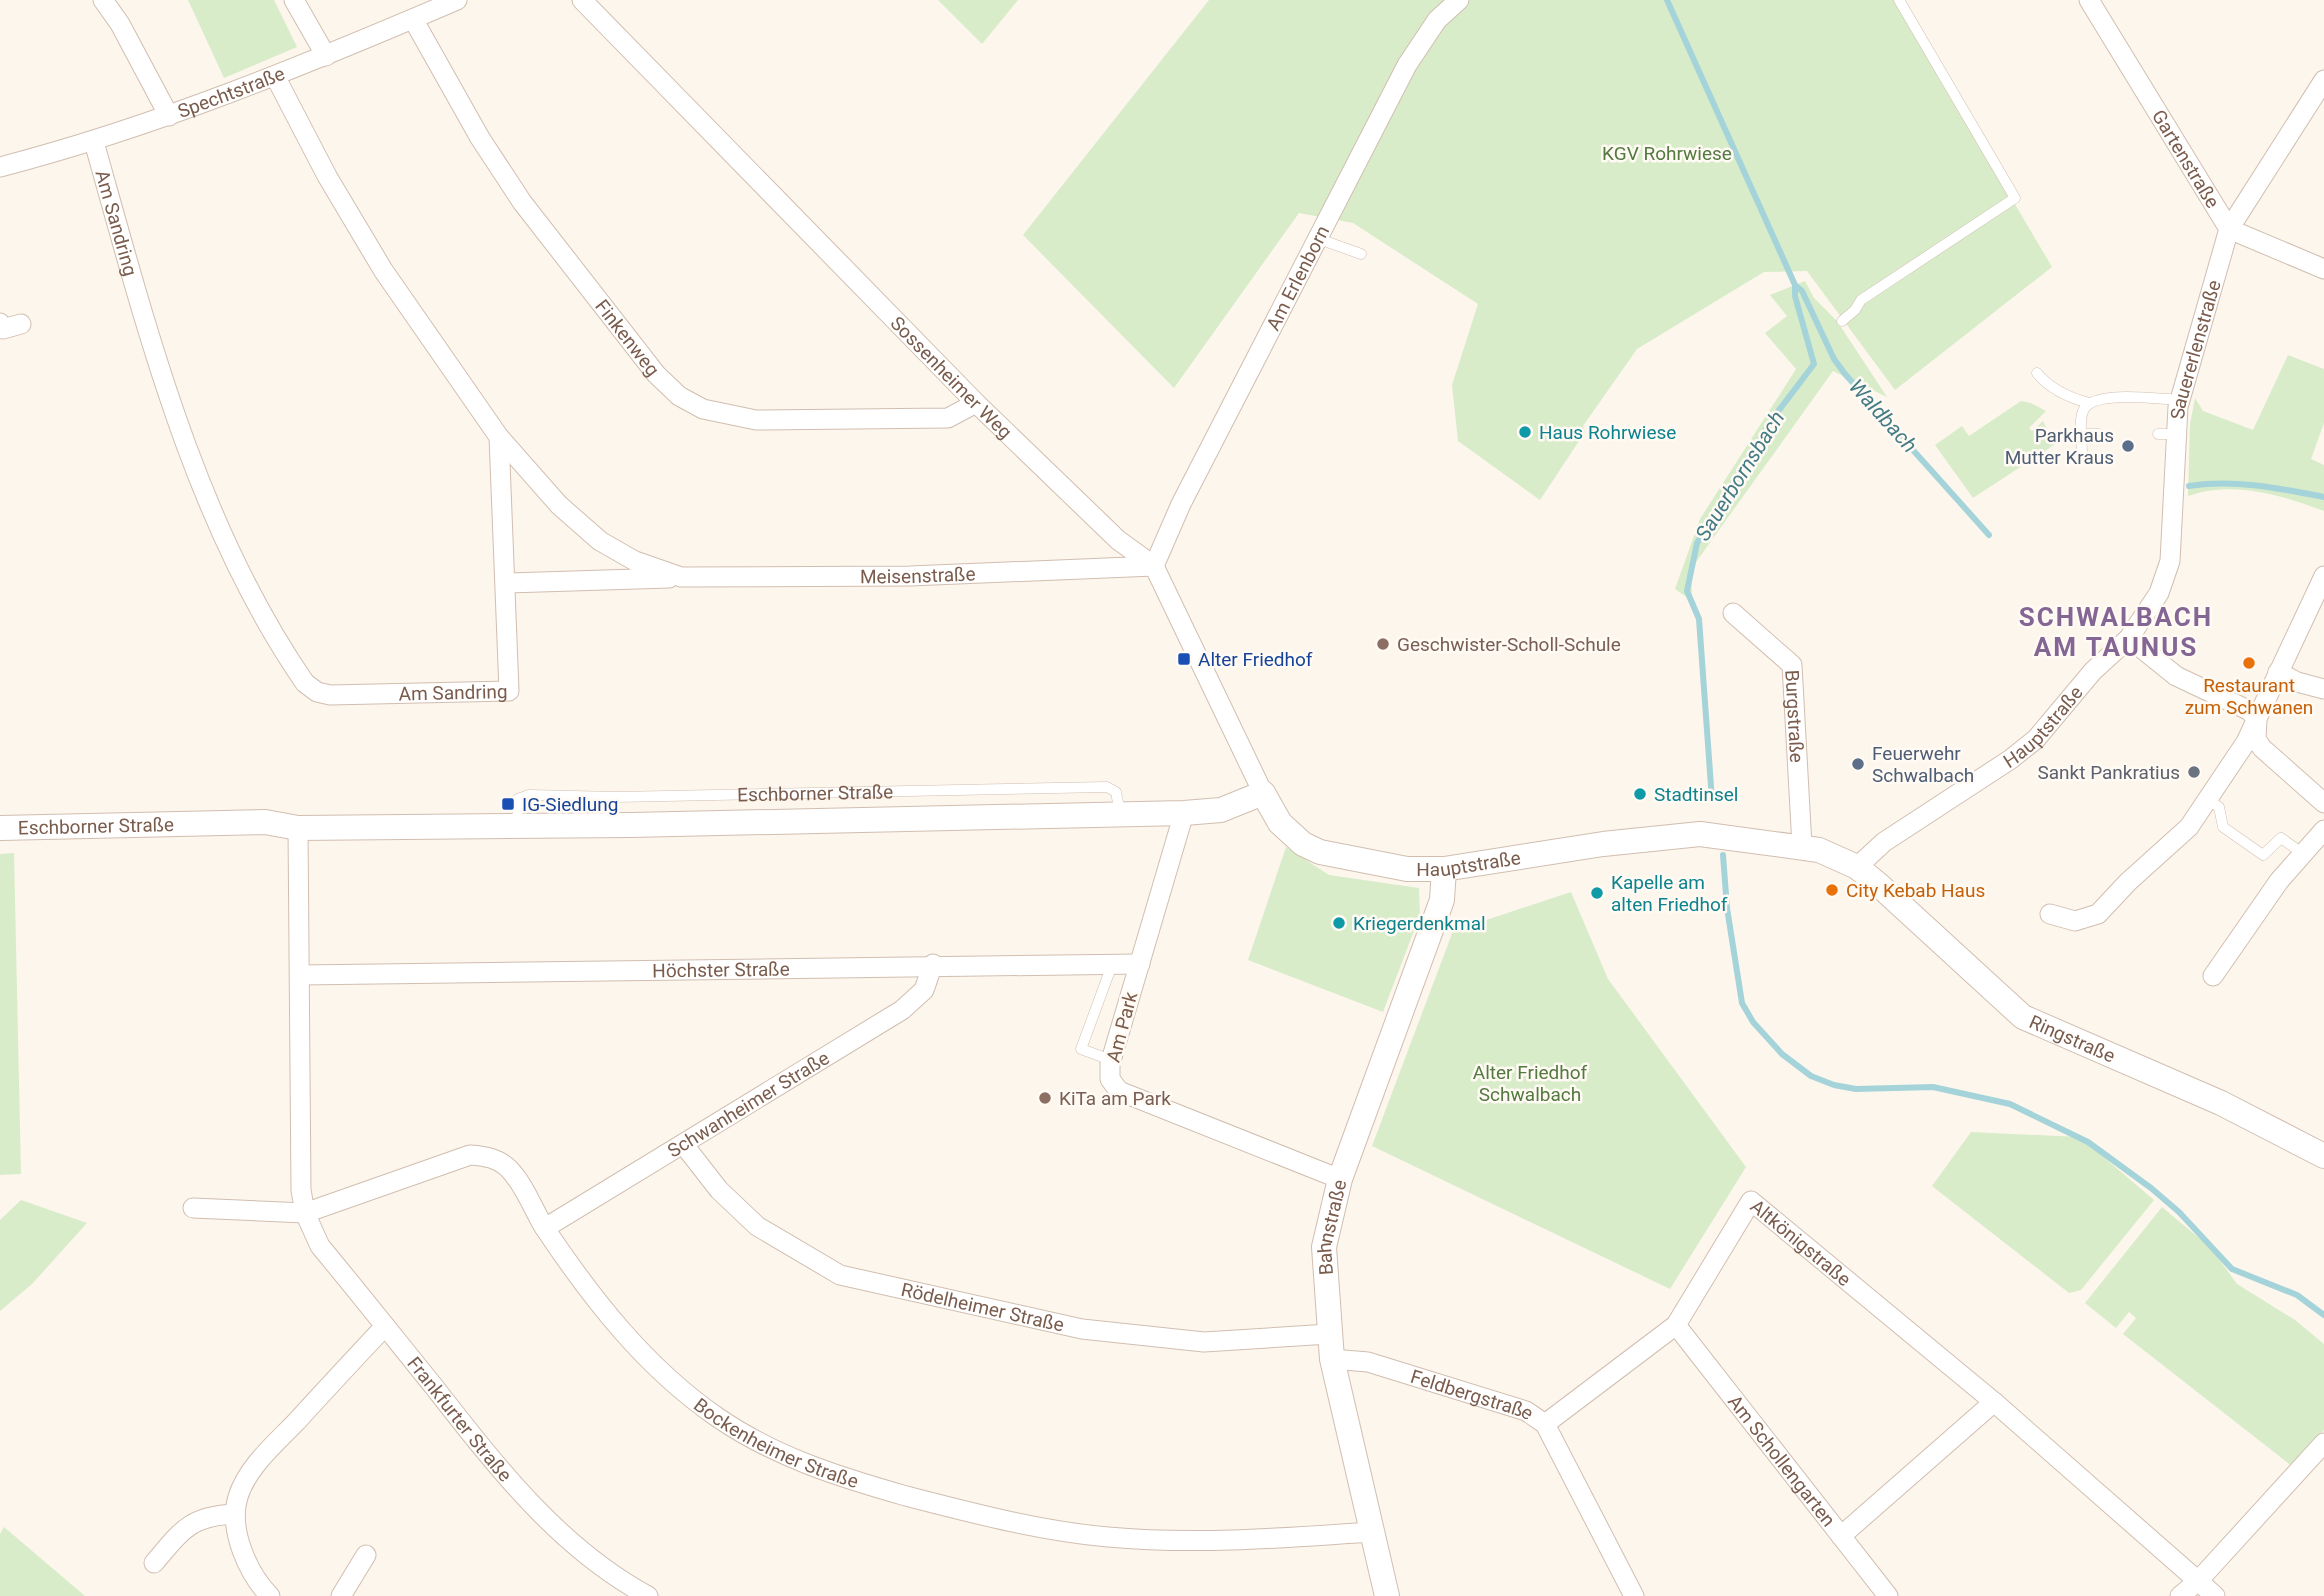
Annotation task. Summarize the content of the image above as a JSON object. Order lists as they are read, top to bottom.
{
  "streets": {
    "street": [
      "Spechtstraße",
      "Gartenstraße",
      "Am Sandring",
      "Am Erlenborn",
      "Finkenweg",
      "Sauererlenstraße",
      "Sossenheimer Weg",
      "Meisenstraße",
      "Burgstraße",
      "Hauptstraße",
      "Eschborner Straße",
      "Höchster Straße",
      "Am Park",
      "Ringstraße",
      "Schwanheimer Straße",
      "Bahnstraße",
      "Altkönigstraße",
      "Rödelheimer Straße",
      "Feldbergstraße",
      "Frankfurter Straße",
      "Bockenheimer Straße",
      "Am Schollengarten"
    ]
  },
  "crossings": [
    ["Spechtstraße", "Am Sandring"],
    ["Spechtstraße", "Finkenweg"],
    ["Gartenstraße", "Sauererlenstraße"],
    ["Am Sandring", "Meisenstraße"],
    ["Am Erlenborn", "Sossenheimer Weg"],
    ["Am Erlenborn", "Meisenstraße"],
    ["Finkenweg", "Sossenheimer Weg"],
    ["Sauererlenstraße", "Hauptstraße"],
    ["Sossenheimer Weg", "Meisenstraße"],
    ["Sossenheimer Weg", "Hauptstraße"],
    ["Sossenheimer Weg", "Eschborner Straße"],
    ["Burgstraße", "Hauptstraße"],
    ["Hauptstraße", "Eschborner Straße"],
    ["Hauptstraße", "Ringstraße"],
    ["Hauptstraße", "Bahnstraße"],
    ["Eschborner Straße", "Am Park"],
    ["Eschborner Straße", "Frankfurter Straße"],
    ["Höchster Straße", "Am Park"],
    ["Höchster Straße", "Schwanheimer Straße"],
    ["Höchster Straße", "Frankfurter Straße"],
    ["Am Park", "Bahnstraße"],
    ["Schwanheimer Straße", "Rödelheimer Straße"],
    ["Schwanheimer Straße", "Bockenheimer Straße"],
    ["Bahnstraße", "Rödelheimer Straße"],
    ["Bahnstraße", "Feldbergstraße"],
    ["Bahnstraße", "Bockenheimer Straße"],
    ["Altkönigstraße", "Feldbergstraße"],
    ["Altkönigstraße", "Am Schollengarten"],
    ["Frankfurter Straße", "Bockenheimer Straße"]
  ],
  "districts": ["SCHWALBACH AM TAUNUS"],
  "water": ["Waldbach", "Sauerbornsbach"],
  "parks": ["KGV Rohrwiese", "Alter Friedhof Schwalbach"],
  "places": {
    "other": [
      "Haus Rohrwiese",
      "Parkhaus Mutter Kraus",
      "Geschwister-Scholl-Schule",
      "Restaurant zum Schwanen",
      "Feuerwehr Schwalbach",
      "Sankt Pankratius",
      "Stadtinsel",
      "City Kebab Haus",
      "Kapelle am alten Friedhof",
      "Kriegerdenkmal",
      "KiTa am Park"
    ],
    "transit": ["Alter Friedhof", "IG-Siedlung"]
  }
}
